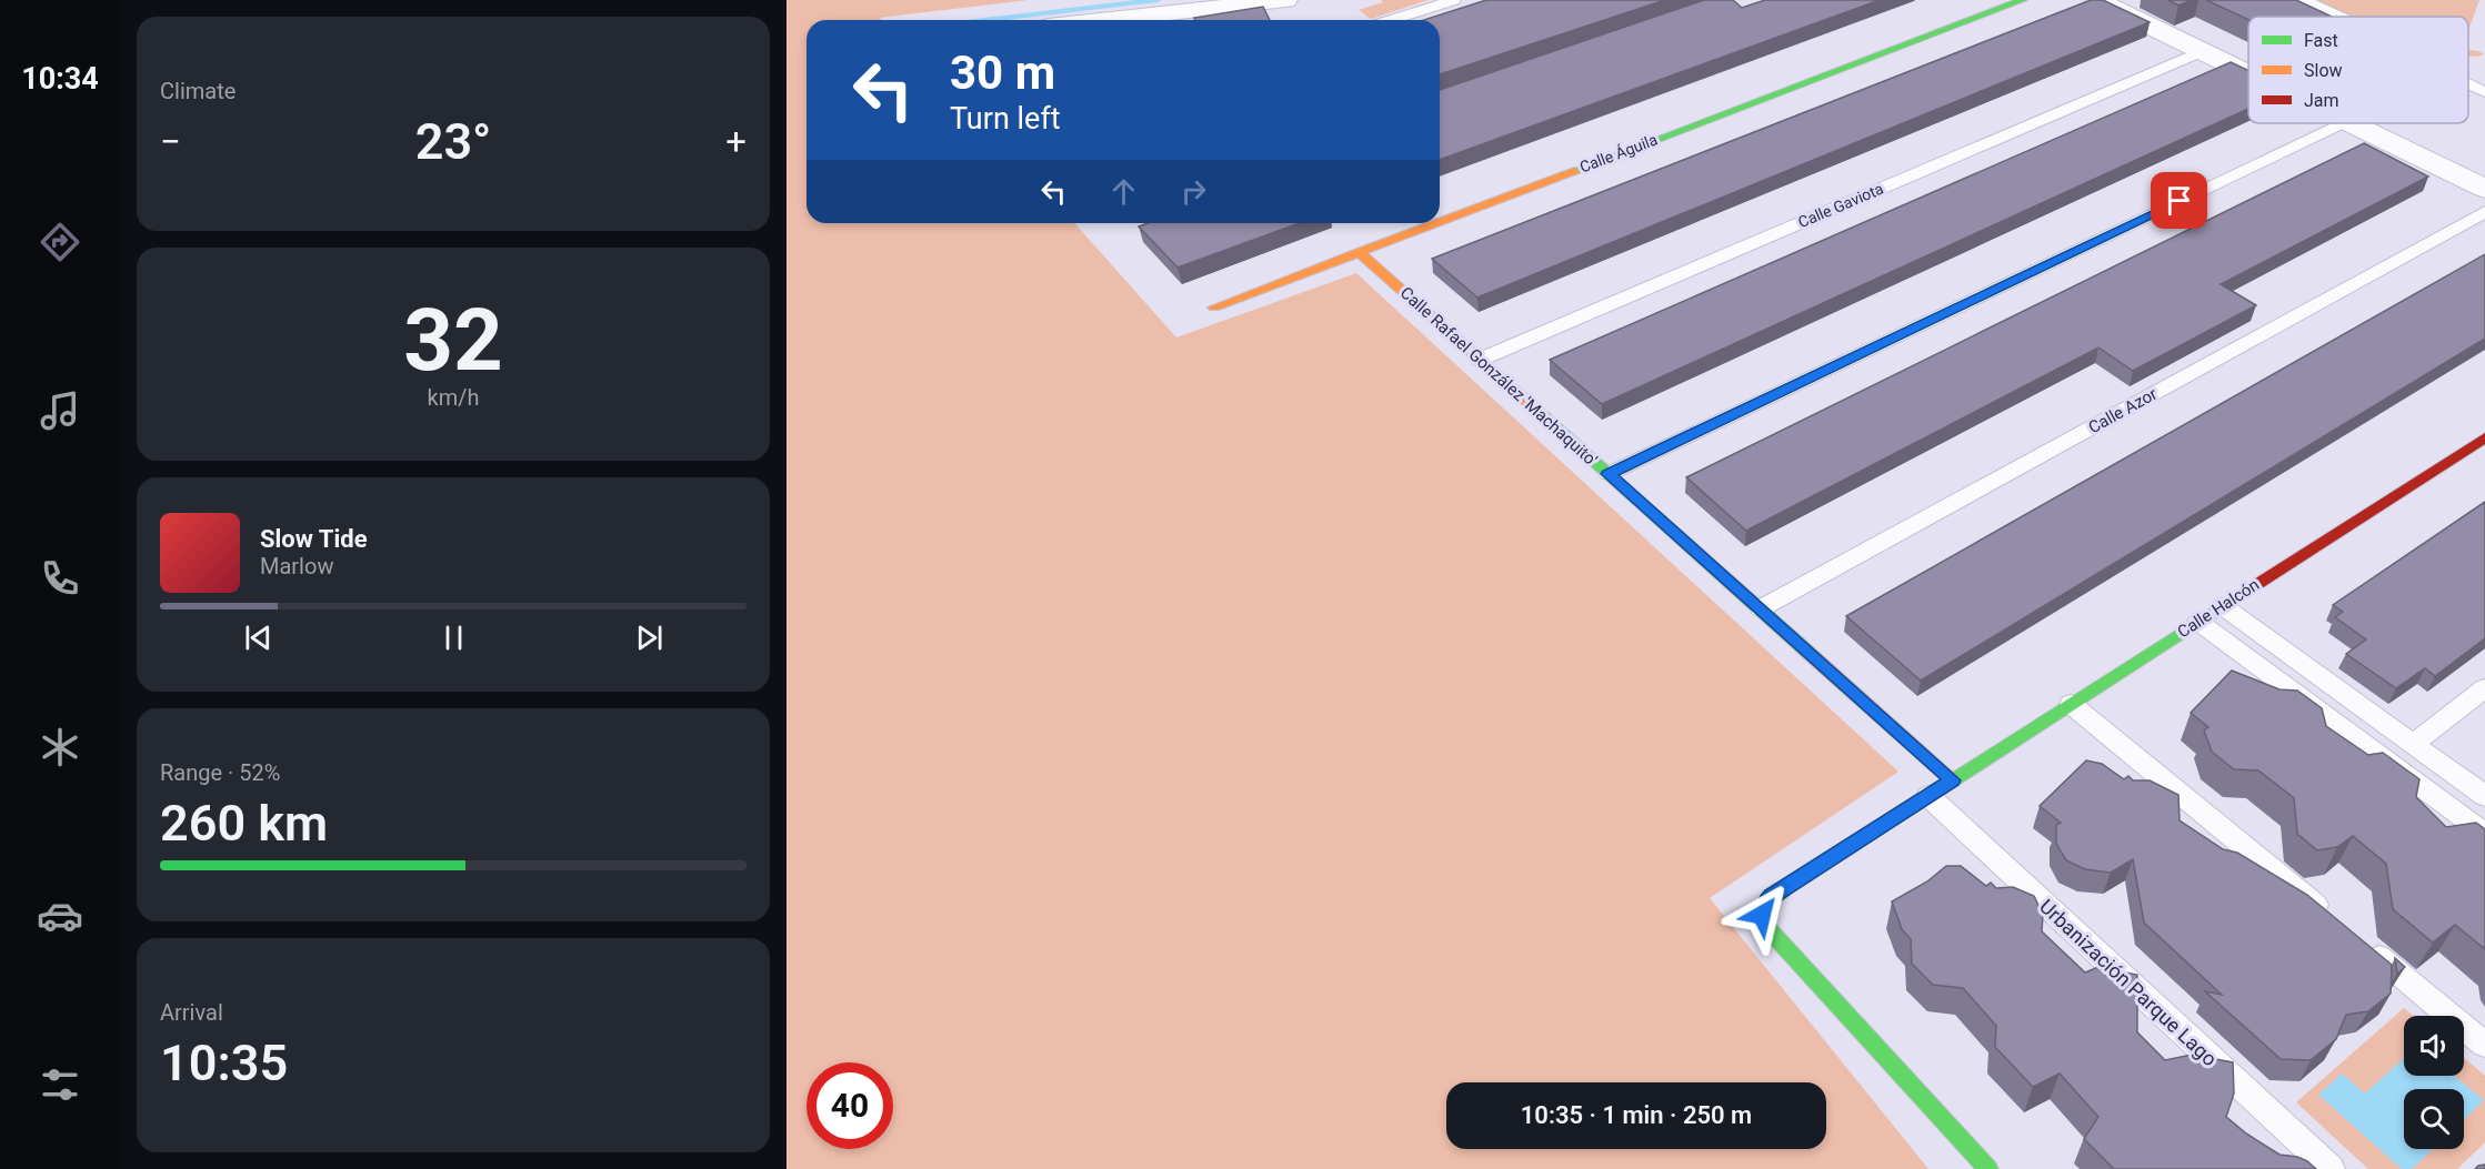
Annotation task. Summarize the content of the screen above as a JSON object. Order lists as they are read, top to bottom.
{
  "streets": {
    "street": ["Calle Águila", "Calle Rafael González 'Machaquito'", "Calle Halcón"],
    "lane": ["Calle Gaviota", "Calle Azor", "Urbanización Parque Lago"]
  },
  "crossings": [
    ["Calle Águila", "Calle Rafael González 'Machaquito'"],
    ["Calle Gaviota", "Calle Rafael González 'Machaquito'"],
    ["Calle Rafael González 'Machaquito'", "Calle Azor"],
    ["Calle Rafael González 'Machaquito'", "Calle Halcón"]
  ],
  "legend": ["Fast", "Slow", "Jam"],
  "page": {
    "tabs": "10:34",
    "tile": [
      "Climate",
      ["32", "km/h"],
      ["Range · 52%", "260 km"],
      ["Arrival", "10:35"]
    ],
    "turn": ["30 m", "Turn left"],
    "heat": ["−", "23°", "+"],
    "song": ["Slow Tide", "Marlow"],
    "limit": "40",
    "trip": "10:35 · 1 min · 250 m"
  }
}
